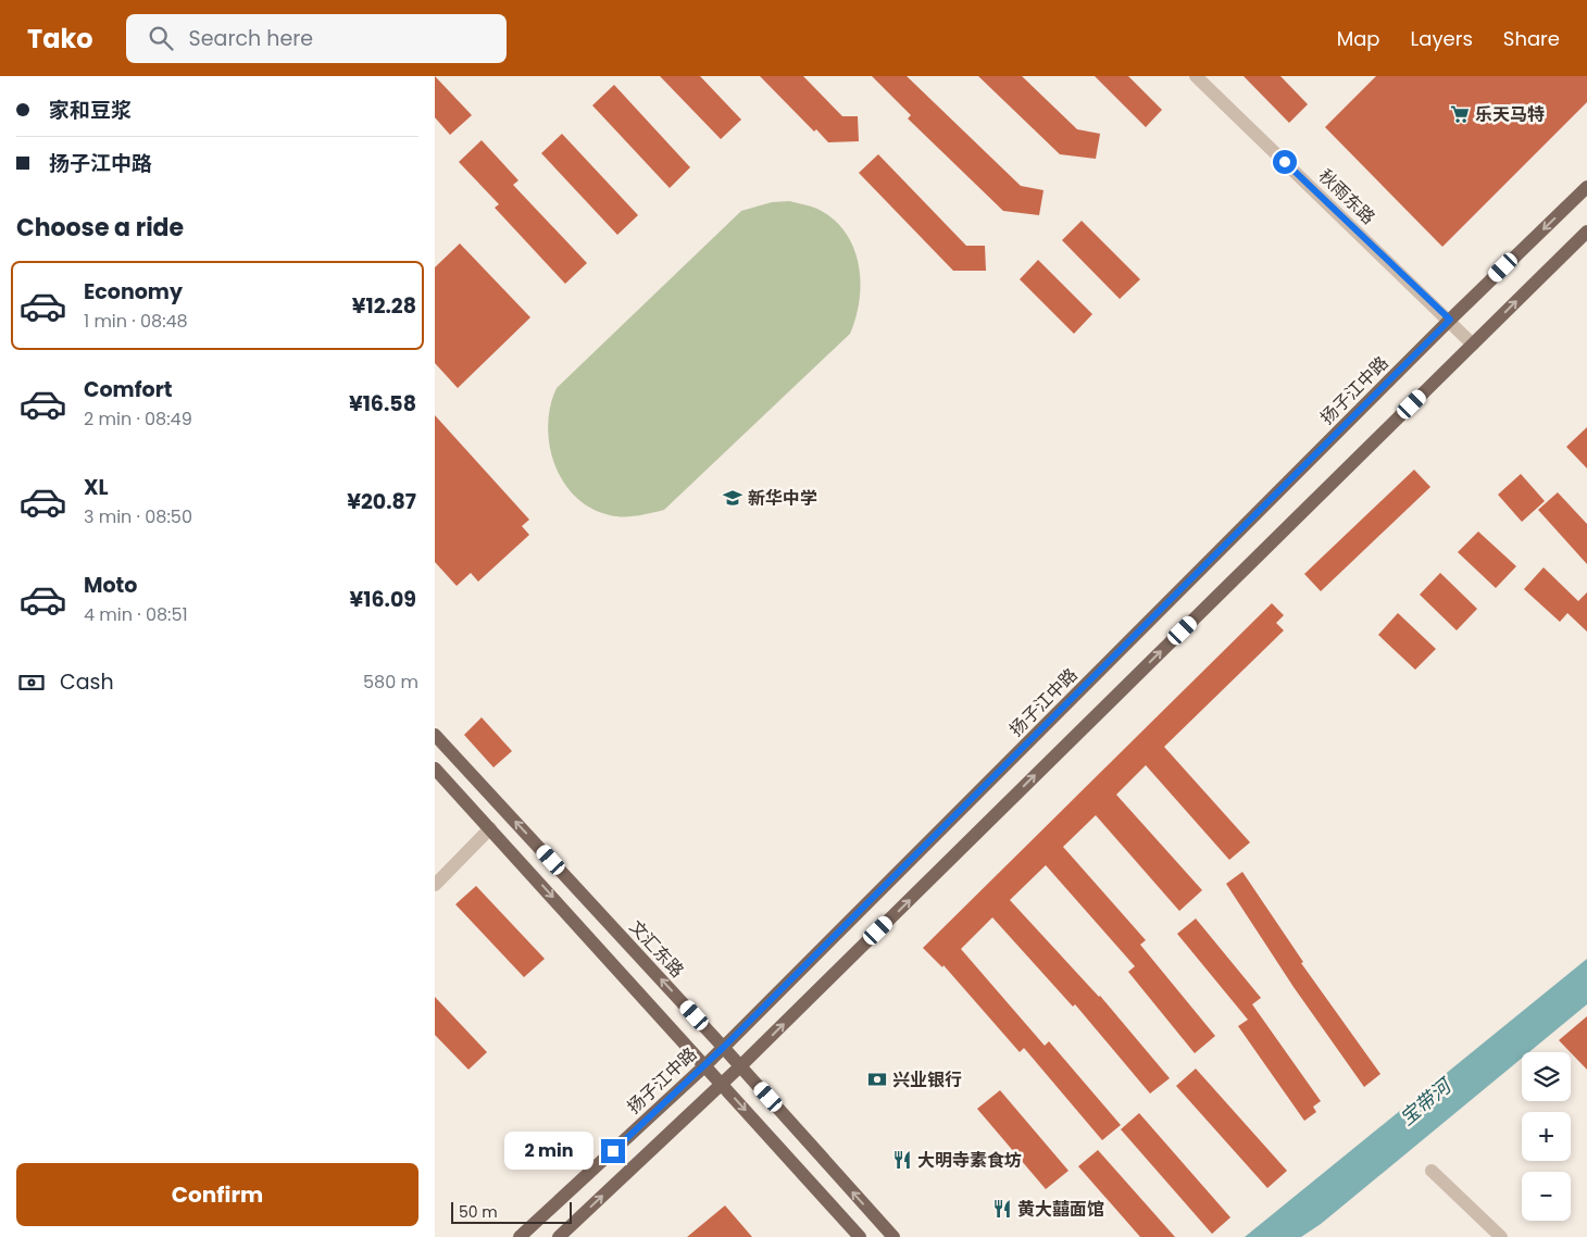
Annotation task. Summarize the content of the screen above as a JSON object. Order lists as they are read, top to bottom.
{
  "streets": {
    "main road": ["扬子江中路", "文汇东路"],
    "street": ["秋雨东路"]
  },
  "crossings": [
    ["秋雨东路", "扬子江中路"],
    ["扬子江中路", "文汇东路"]
  ],
  "water": ["宝带河"],
  "places": {
    "supermarket": ["乐天马特"],
    "school or university": ["新华中学"],
    "bank": ["兴业银行"],
    "restaurant": ["大明寺素食坊", "黄大囍面馆"]
  },
  "scale_bar": "50 m",
  "page": {
    "header": "Tako",
    "search": "Search here",
    "nav": ["Map", "Layers", "Share"],
    "banner": ["家和豆浆", "扬子江中路"],
    "heading": "Choose a ride",
    "list": [
      {
        "name": "Economy",
        "note": "1 min · 08:48",
        "value": "¥12.28"
      },
      {
        "name": "Comfort",
        "note": "2 min · 08:49",
        "value": "¥16.58"
      },
      {
        "name": "XL",
        "note": "3 min · 08:50",
        "value": "¥20.87"
      },
      {
        "name": "Moto",
        "note": "4 min · 08:51",
        "value": "¥16.09"
      }
    ],
    "pay": ["Cash", "580 m"],
    "map_buttons": ["+", "−"],
    "bubble": "2 min",
    "buttons": "Confirm",
    "scale": "50 m"
  }
}
